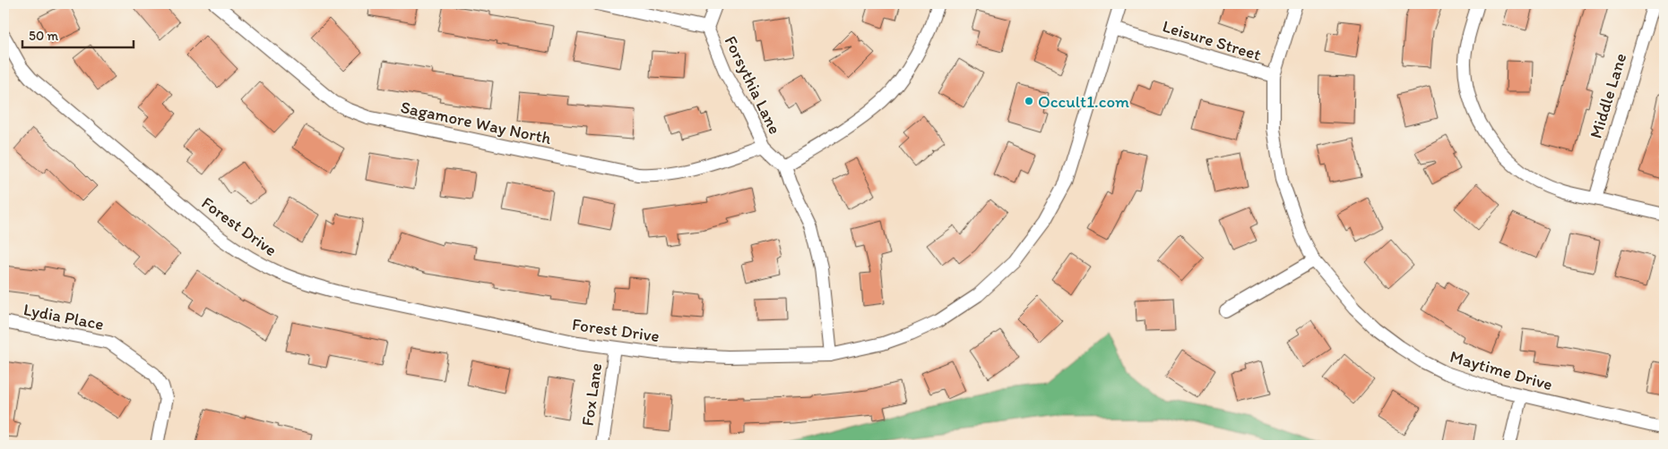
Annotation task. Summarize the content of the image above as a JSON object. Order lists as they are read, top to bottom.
{
  "streets": {
    "street": [
      "Leisure Street",
      "Forsythia Lane",
      "Middle Lane",
      "Sagamore Way North",
      "Forest Drive",
      "Lydia Place",
      "Maytime Drive",
      "Fox Lane"
    ]
  },
  "crossings": [
    ["Leisure Street", "Forest Drive"],
    ["Leisure Street", "Maytime Drive"],
    ["Forsythia Lane", "Sagamore Way North"],
    ["Forsythia Lane", "Forest Drive"],
    ["Forest Drive", "Fox Lane"]
  ],
  "places": ["Occult1.com"],
  "scale_bar": "50 m"
}
